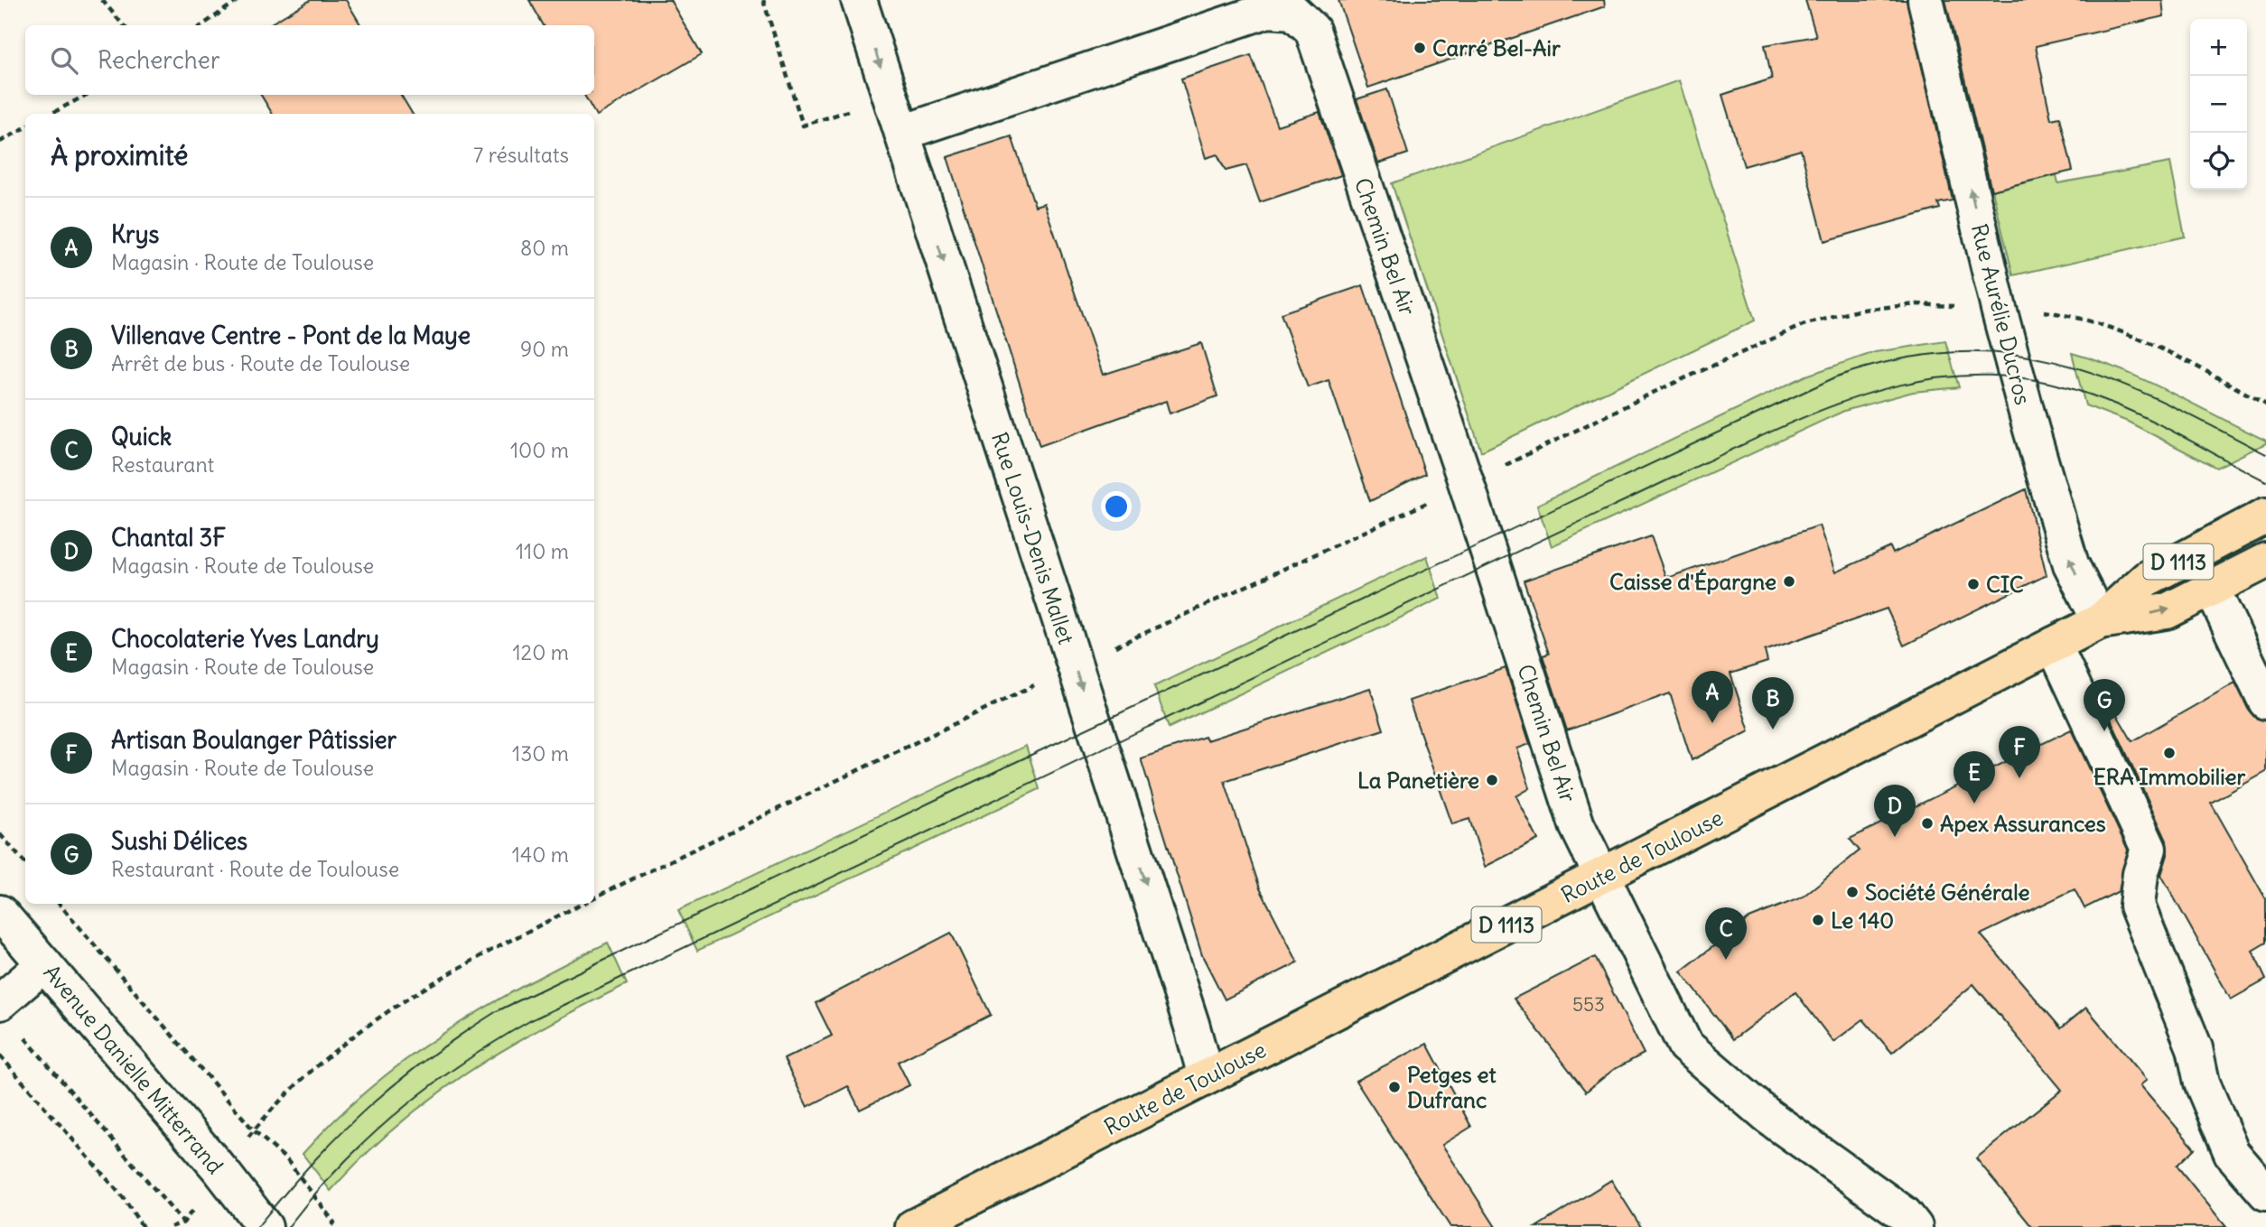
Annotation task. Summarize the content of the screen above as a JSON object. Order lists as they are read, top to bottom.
{
  "streets": {
    "main road": ["D 1113", "Route de Toulouse"],
    "street": [
      "Chemin Bel Air",
      "Rue Aurélie Ducros",
      "Rue Louis-Denis Mallet",
      "Avenue Danielle Mitterrand"
    ]
  },
  "crossings": [
    ["Chemin Bel Air", "Rue Louis-Denis Mallet"],
    ["Chemin Bel Air", "Route de Toulouse"],
    ["Rue Aurélie Ducros", "Route de Toulouse"],
    ["Rue Louis-Denis Mallet", "Route de Toulouse"]
  ],
  "one_way": ["Rue Aurélie Ducros", "Rue Louis-Denis Mallet"],
  "places": [
    "Carré Bel-Air",
    "Caisse d'Épargne",
    "CIC",
    "ERA Immobilier",
    "La Panetière",
    "Apex Assurances",
    "Société Générale",
    "Le 140",
    "Petges et Dufranc"
  ],
  "house_numbers": ["553"],
  "page": {
    "map_buttons": ["+", "−"],
    "search": "Rechercher",
    "heading": ["À proximité", "7 résultats"],
    "list": [
      {
        "mark": "A",
        "name": "Krys",
        "note": "Magasin · Route de Toulouse",
        "value": "80 m"
      },
      {
        "mark": "B",
        "name": "Villenave Centre - Pont de la Maye",
        "note": "Arrêt de bus · Route de Toulouse",
        "value": "90 m"
      },
      {
        "mark": "C",
        "name": "Quick",
        "note": "Restaurant",
        "value": "100 m"
      },
      {
        "mark": "D",
        "name": "Chantal 3F",
        "note": "Magasin · Route de Toulouse",
        "value": "110 m"
      },
      {
        "mark": "E",
        "name": "Chocolaterie Yves Landry",
        "note": "Magasin · Route de Toulouse",
        "value": "120 m"
      },
      {
        "mark": "F",
        "name": "Artisan Boulanger Pâtissier",
        "note": "Magasin · Route de Toulouse",
        "value": "130 m"
      },
      {
        "mark": "G",
        "name": "Sushi Délices",
        "note": "Restaurant · Route de Toulouse",
        "value": "140 m"
      }
    ],
    "pins": [
      "A",
      "B",
      "G",
      "F",
      "E",
      "D",
      "C"
    ]
  }
}
